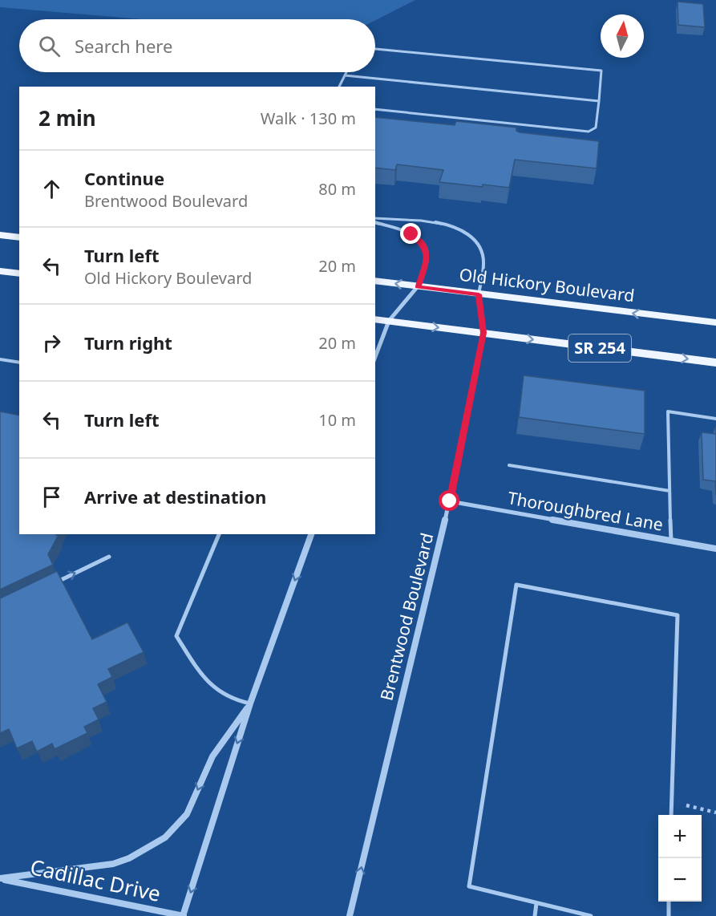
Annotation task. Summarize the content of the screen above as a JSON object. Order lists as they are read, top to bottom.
{
  "streets": {
    "main road": ["Old Hickory Boulevard", "SR 254"],
    "street": ["Thoroughbred Lane", "Brentwood Boulevard", "Cadillac Drive"]
  },
  "crossings": [
    ["Old Hickory Boulevard", "Brentwood Boulevard"],
    ["SR 254", "Brentwood Boulevard"],
    ["Thoroughbred Lane", "Brentwood Boulevard"]
  ],
  "one_way": ["Brentwood Boulevard"],
  "north": "top",
  "page": {
    "search": "Search here",
    "heading": ["2 min", "Walk · 130 m"],
    "list": [
      ["Continue", "Brentwood Boulevard", "80 m"],
      ["Turn left", "Old Hickory Boulevard", "20 m"],
      ["Turn right", "20 m"],
      ["Turn left", "10 m"],
      "Arrive at destination"
    ],
    "map_buttons": ["+", "−"]
  }
}
